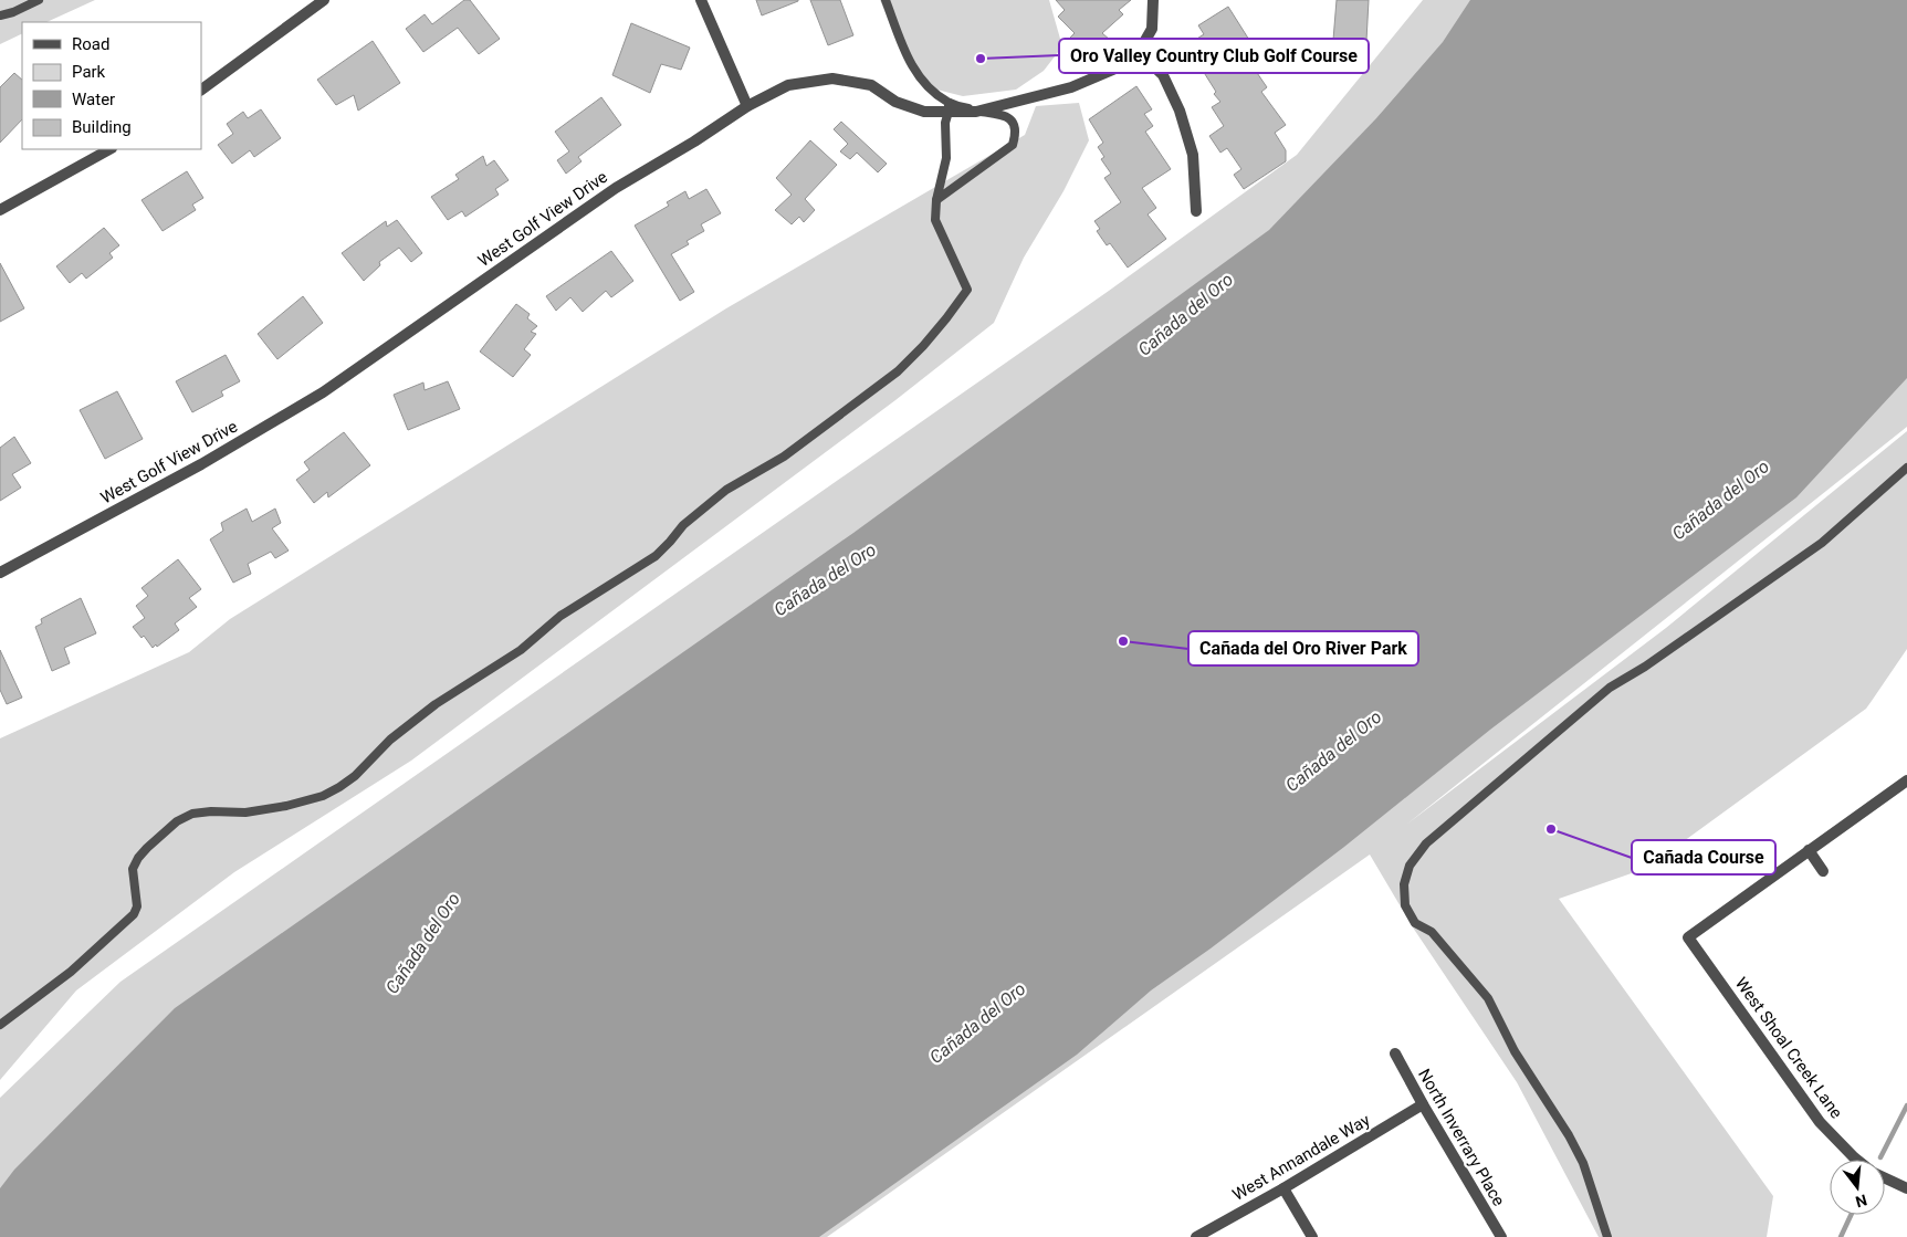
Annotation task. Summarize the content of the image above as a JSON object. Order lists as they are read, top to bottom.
{
  "streets": {
    "street": [
      "West Golf View Drive",
      "West Shoal Creek Lane",
      "North Inverrary Place",
      "West Annandale Way"
    ]
  },
  "crossings": [
    ["North Inverrary Place", "West Annandale Way"]
  ],
  "water": ["Cañada del Oro"],
  "places": ["Oro Valley Country Club Golf Course", "Cañada del Oro River Park", "Cañada Course"],
  "legend": [
    "Road",
    "Park",
    "Water",
    "Building"
  ],
  "north": "bottom"
}
